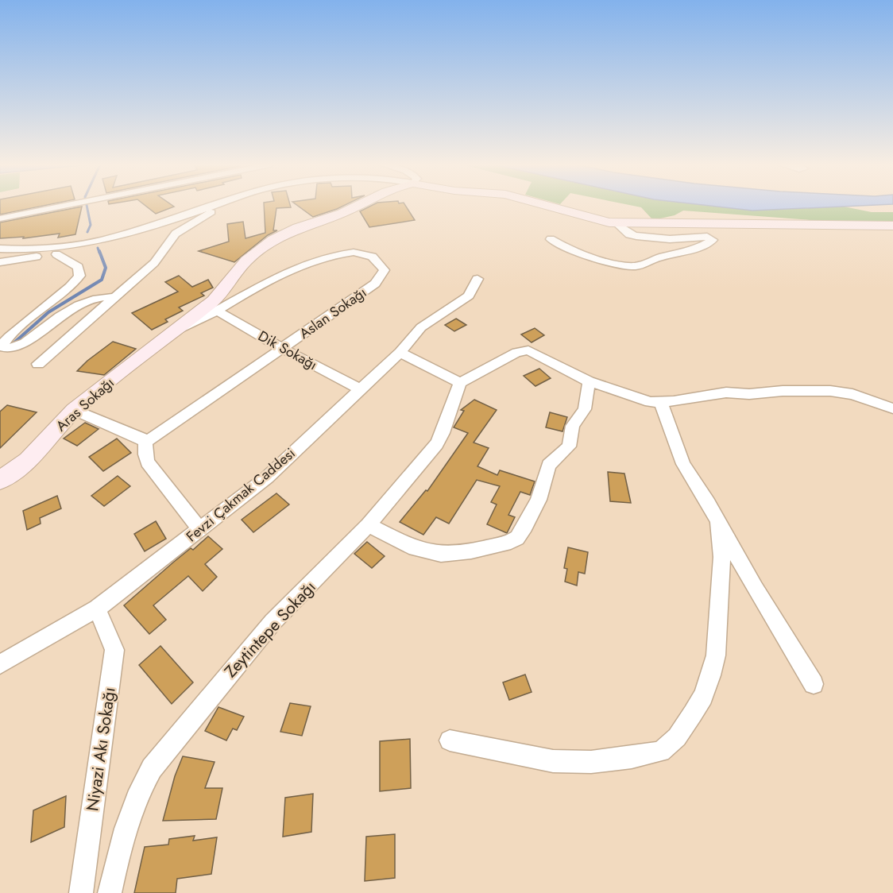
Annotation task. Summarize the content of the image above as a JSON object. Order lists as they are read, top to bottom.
{
  "streets": {
    "main road": ["Aras Sokağı"],
    "street": [
      "Aslan Sokağı",
      "Dik Sokağı",
      "Fevzi Çakmak Caddesi",
      "Zeytintepe Sokağı",
      "Niyazi Akı Sokağı"
    ]
  },
  "crossings": [
    ["Aslan Sokağı", "Dik Sokağı"],
    ["Aslan Sokağı", "Aras Sokağı"],
    ["Dik Sokağı", "Fevzi Çakmak Caddesi"],
    ["Fevzi Çakmak Caddesi", "Niyazi Akı Sokağı"]
  ]
}
